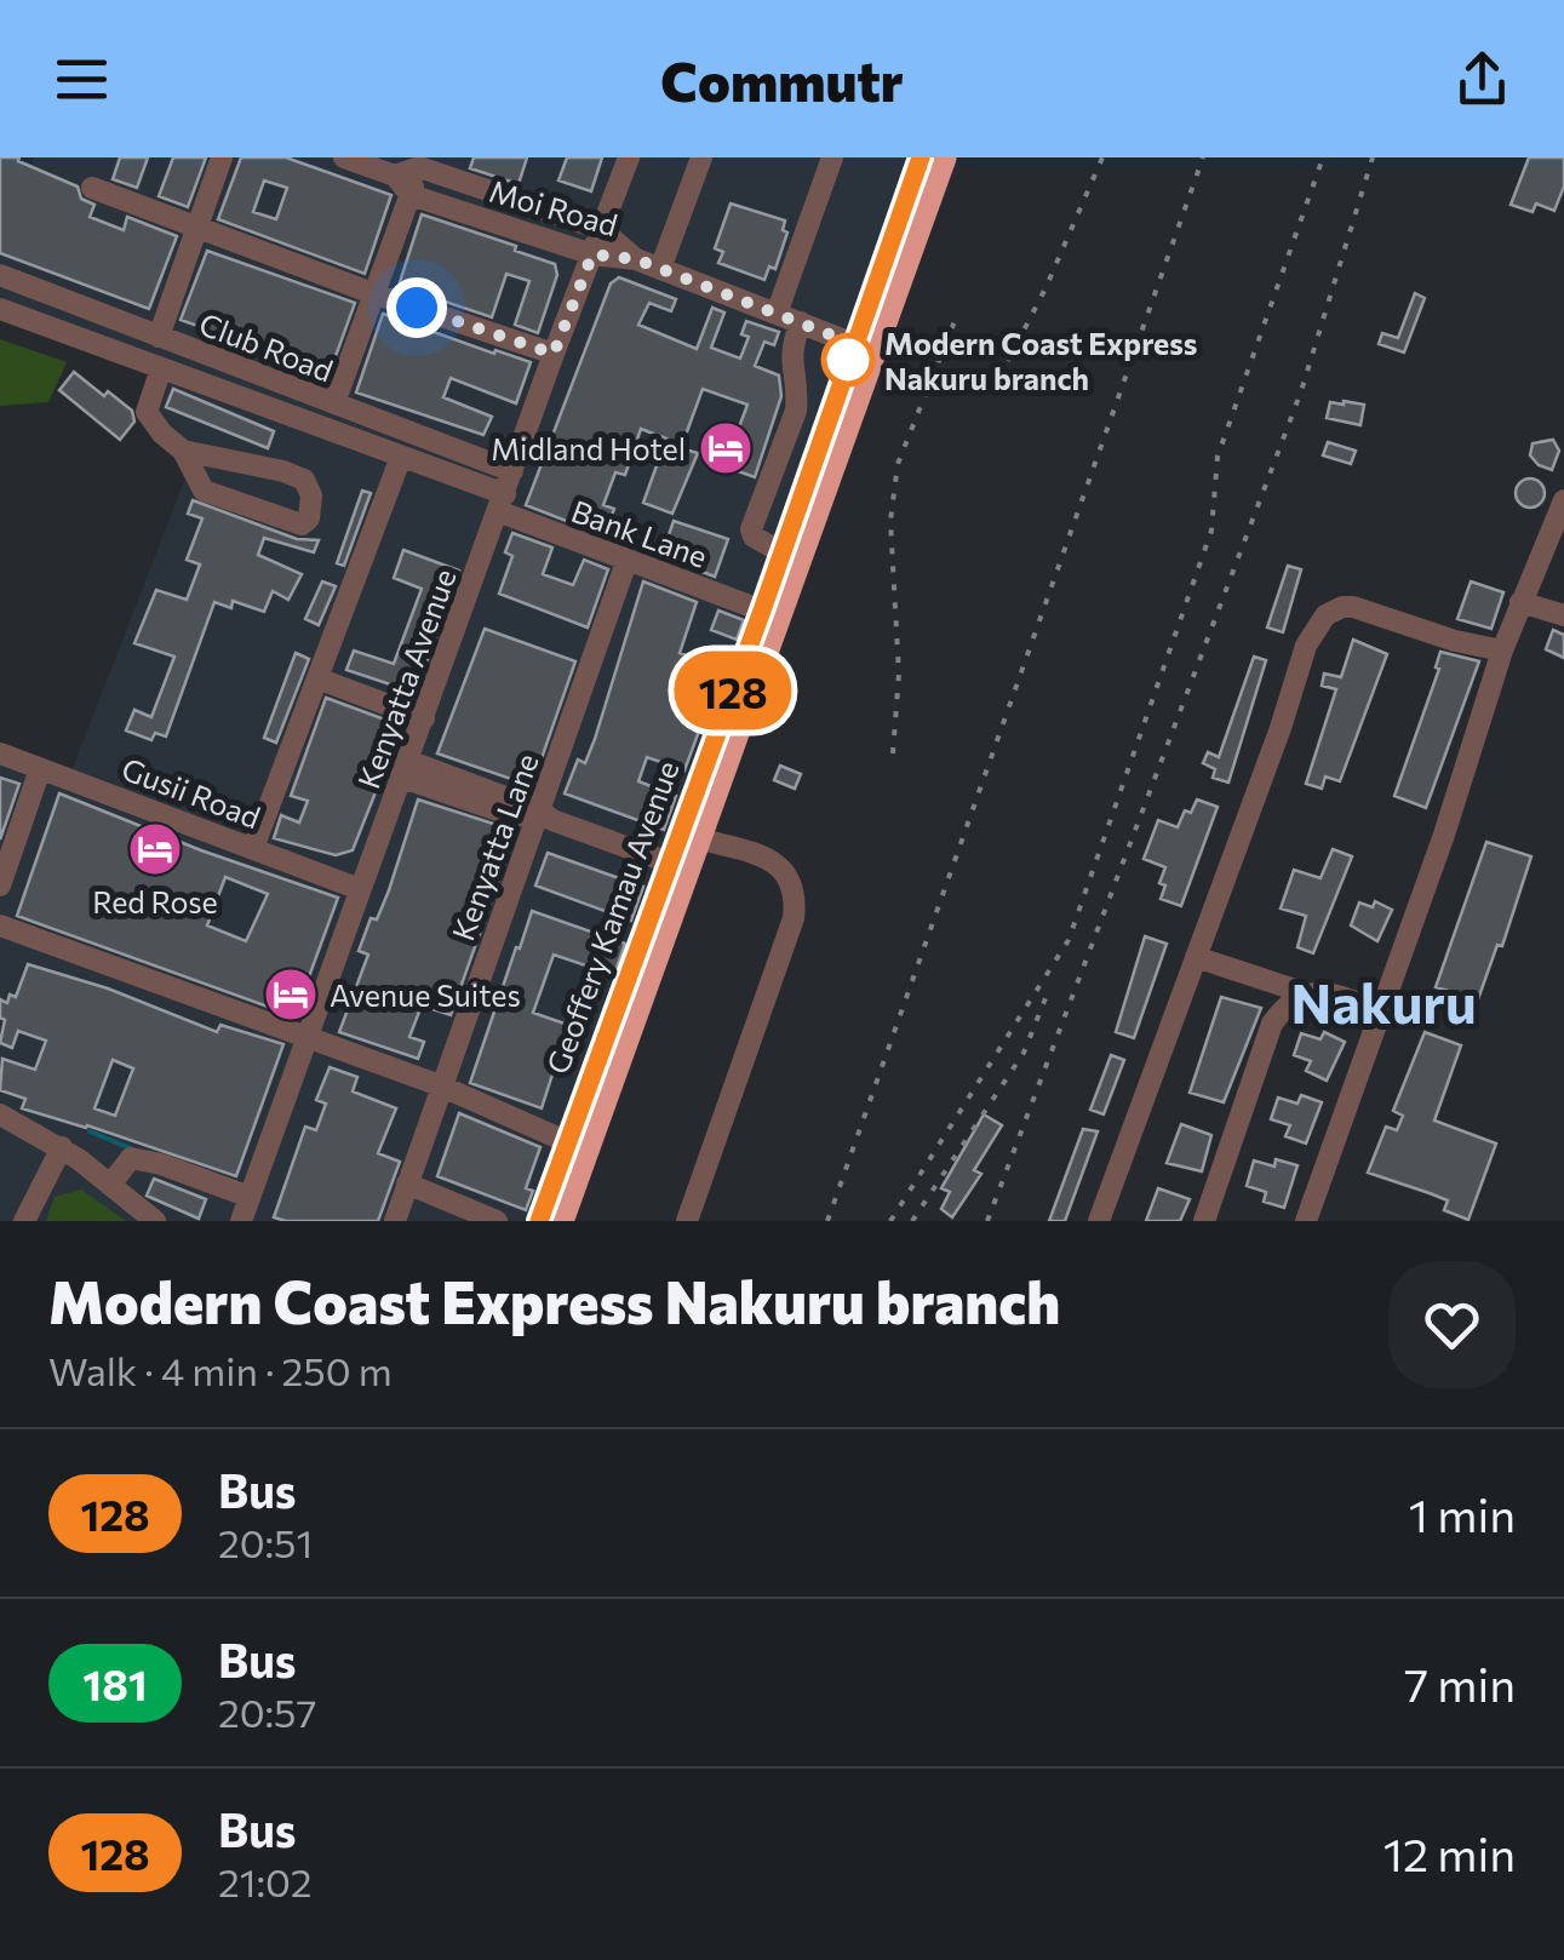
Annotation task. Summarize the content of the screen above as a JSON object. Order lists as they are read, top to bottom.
{
  "streets": {
    "highway": ["Geoffery Kamau Avenue"],
    "street": [
      "Moi Road",
      "Club Road",
      "Bank Lane",
      "Kenyatta Avenue",
      "Gusii Road",
      "Kenyatta Lane"
    ]
  },
  "crossings": [
    ["Moi Road", "Kenyatta Avenue"],
    ["Moi Road", "Geoffery Kamau Avenue"],
    ["Club Road", "Bank Lane"],
    ["Club Road", "Kenyatta Avenue"],
    ["Bank Lane", "Kenyatta Avenue"],
    ["Bank Lane", "Kenyatta Lane"],
    ["Bank Lane", "Geoffery Kamau Avenue"],
    ["Kenyatta Avenue", "Gusii Road"]
  ],
  "districts": ["Nakuru"],
  "places": {
    "other": ["Modern Coast Express Nakuru branch"],
    "hotel": ["Midland Hotel", "Red Rose", "Avenue Suites"]
  },
  "lines": ["bus line 128"],
  "page": {
    "header": "Commutr",
    "on_map": "128",
    "heading": ["Modern Coast Express Nakuru branch", "Walk · 4 min · 250 m"],
    "list": [
      {
        "mark": "128",
        "name": "Bus",
        "note": "20:51",
        "value": "1 min"
      },
      {
        "mark": "181",
        "name": "Bus",
        "note": "20:57",
        "value": "7 min"
      },
      {
        "mark": "128",
        "name": "Bus",
        "note": "21:02",
        "value": "12 min"
      }
    ]
  }
}
